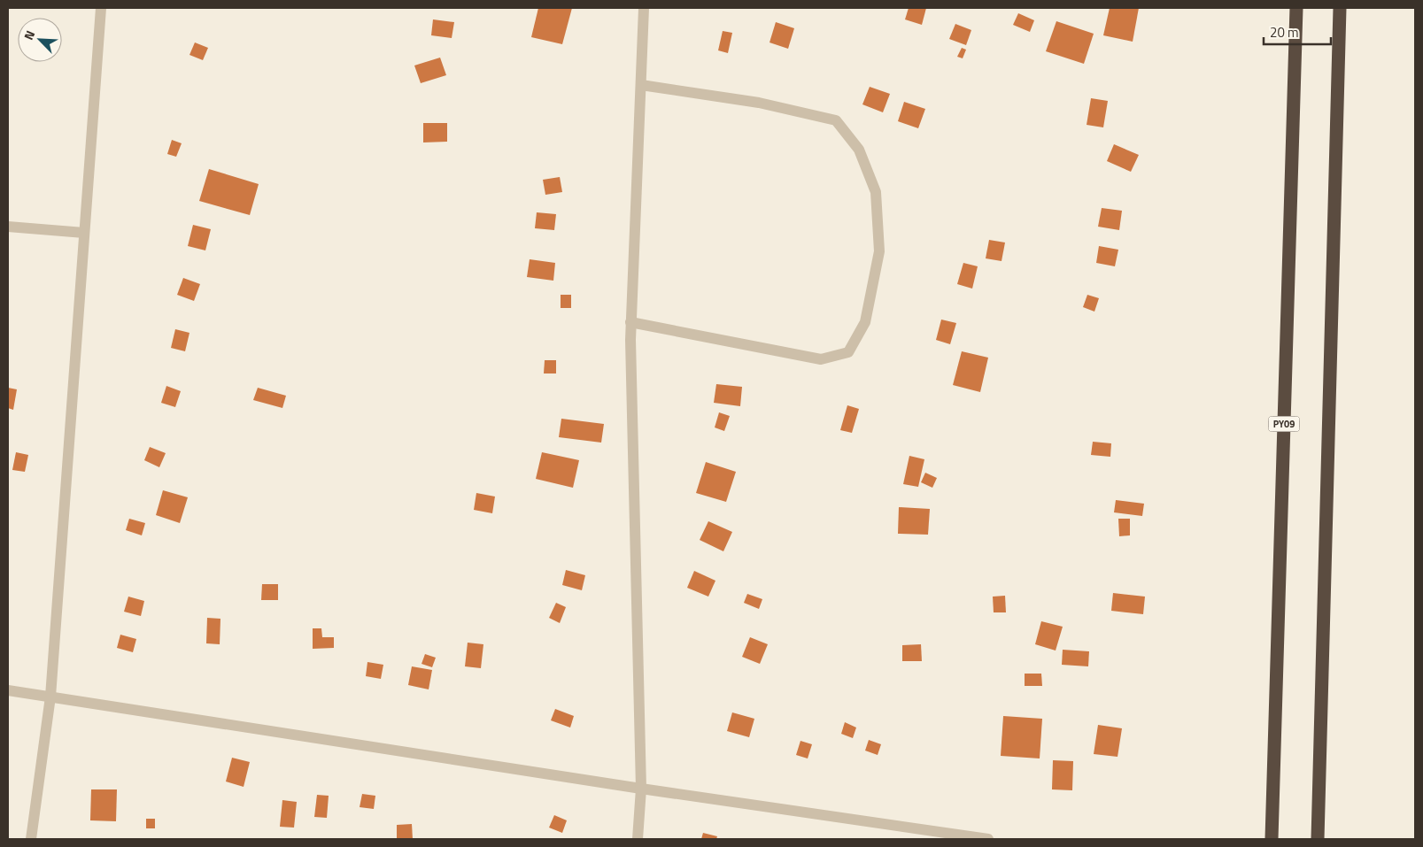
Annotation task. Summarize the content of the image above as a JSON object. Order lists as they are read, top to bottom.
{
  "streets": {
    "highway": ["PY09"]
  },
  "scale_bar": "20 m",
  "north": "top left"
}
